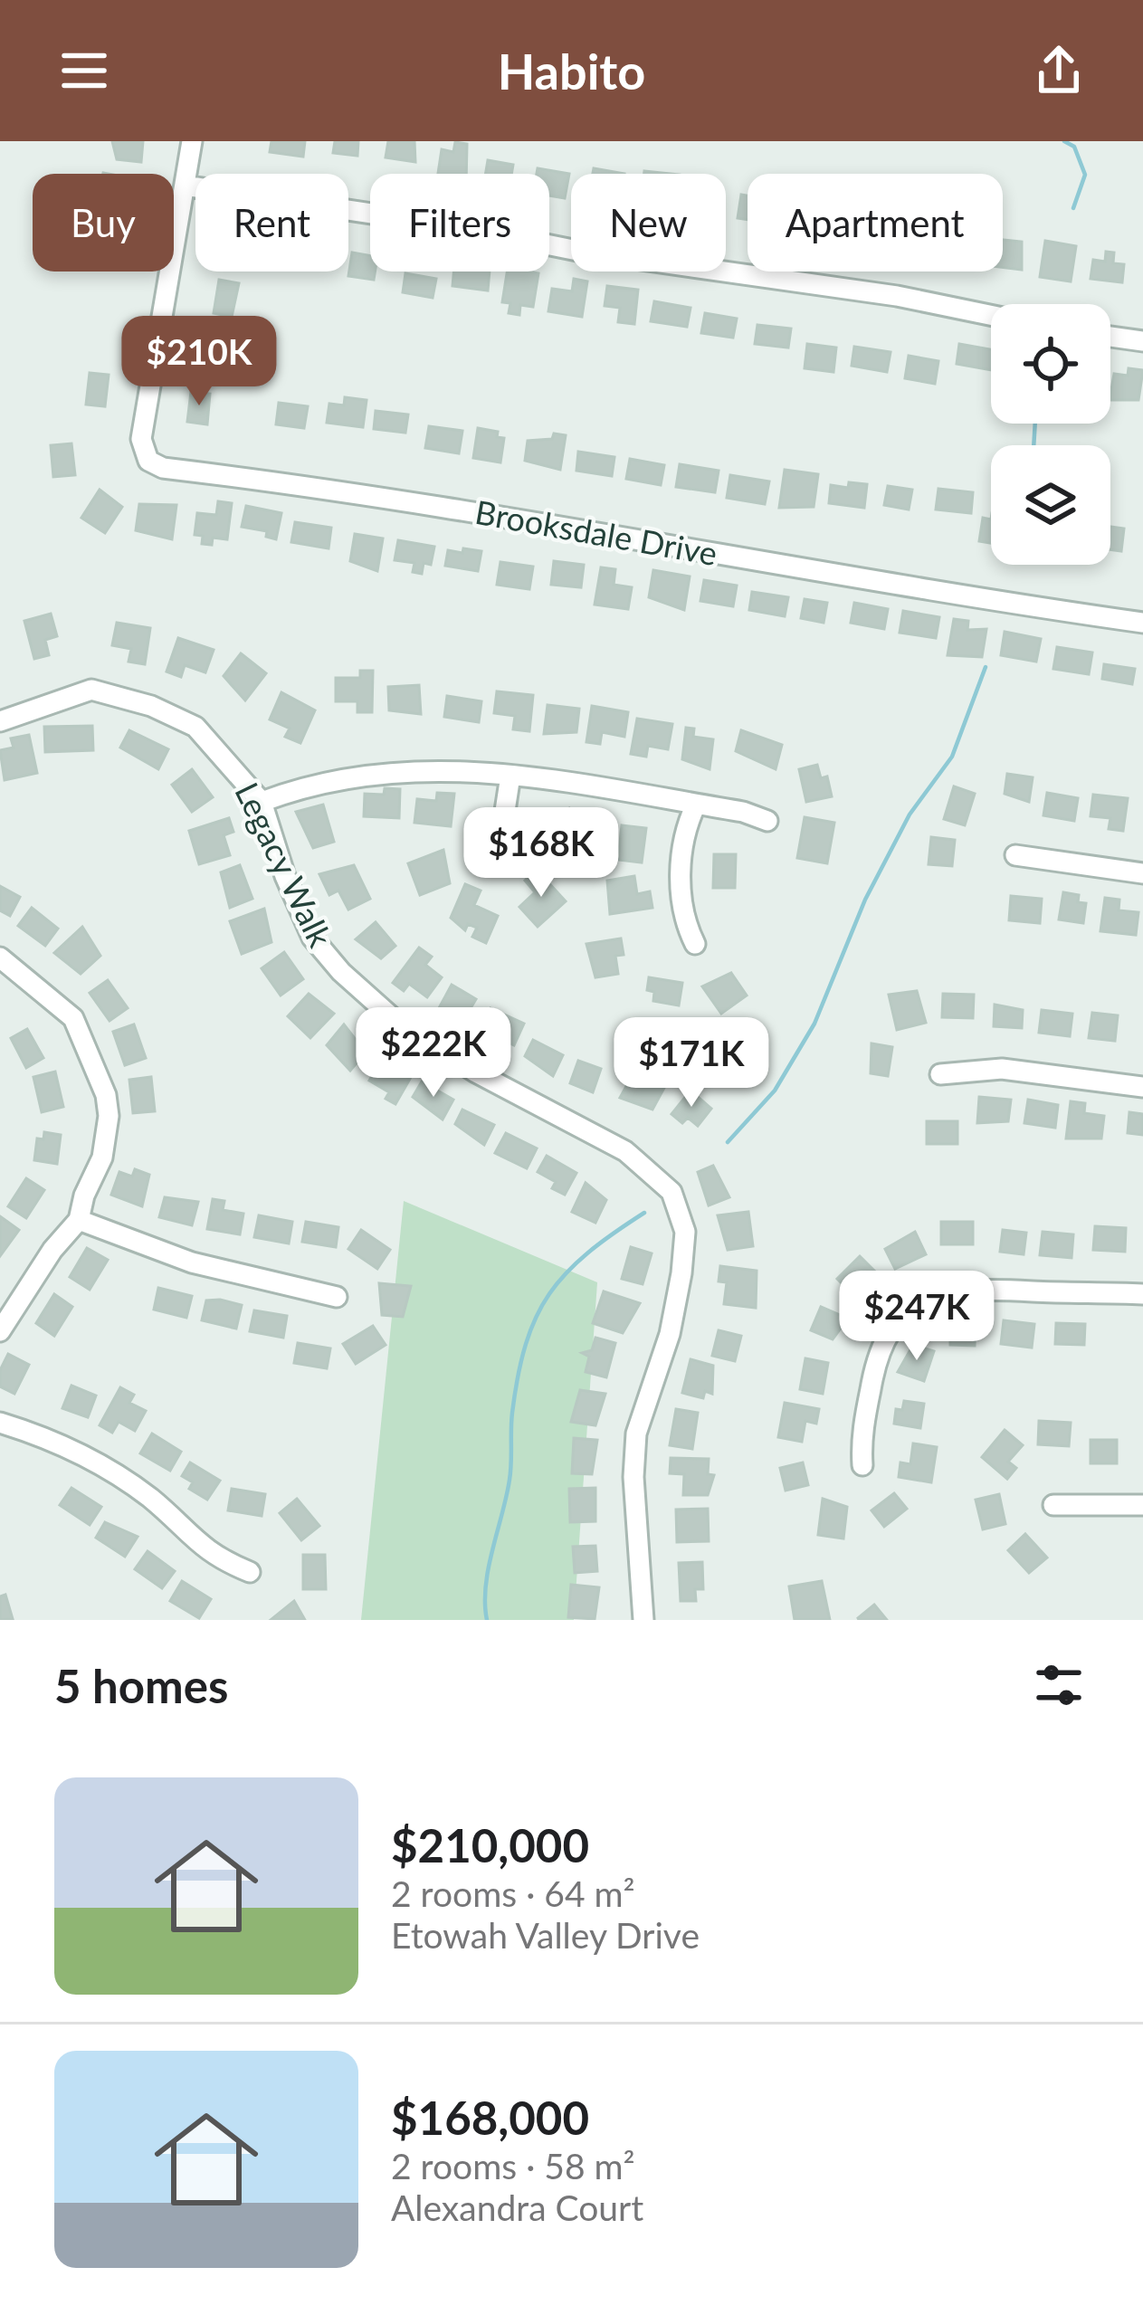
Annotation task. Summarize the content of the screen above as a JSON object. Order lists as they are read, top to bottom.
{
  "streets": {
    "street": ["Brooksdale Drive", "Legacy Walk"]
  },
  "page": {
    "header": "Habito",
    "chip": [
      "Buy",
      "Rent",
      "Filters",
      "New",
      "Apartment"
    ],
    "price": [
      "$210K",
      "$168K",
      "$222K",
      "$171K",
      "$247K"
    ],
    "heading": "5 homes",
    "list": [
      {
        "name": "$210,000",
        "note": "2 rooms · 64 m² · Etowah Valley Drive"
      },
      {
        "name": "$168,000",
        "note": "2 rooms · 58 m² · Alexandra Court"
      }
    ]
  }
}
